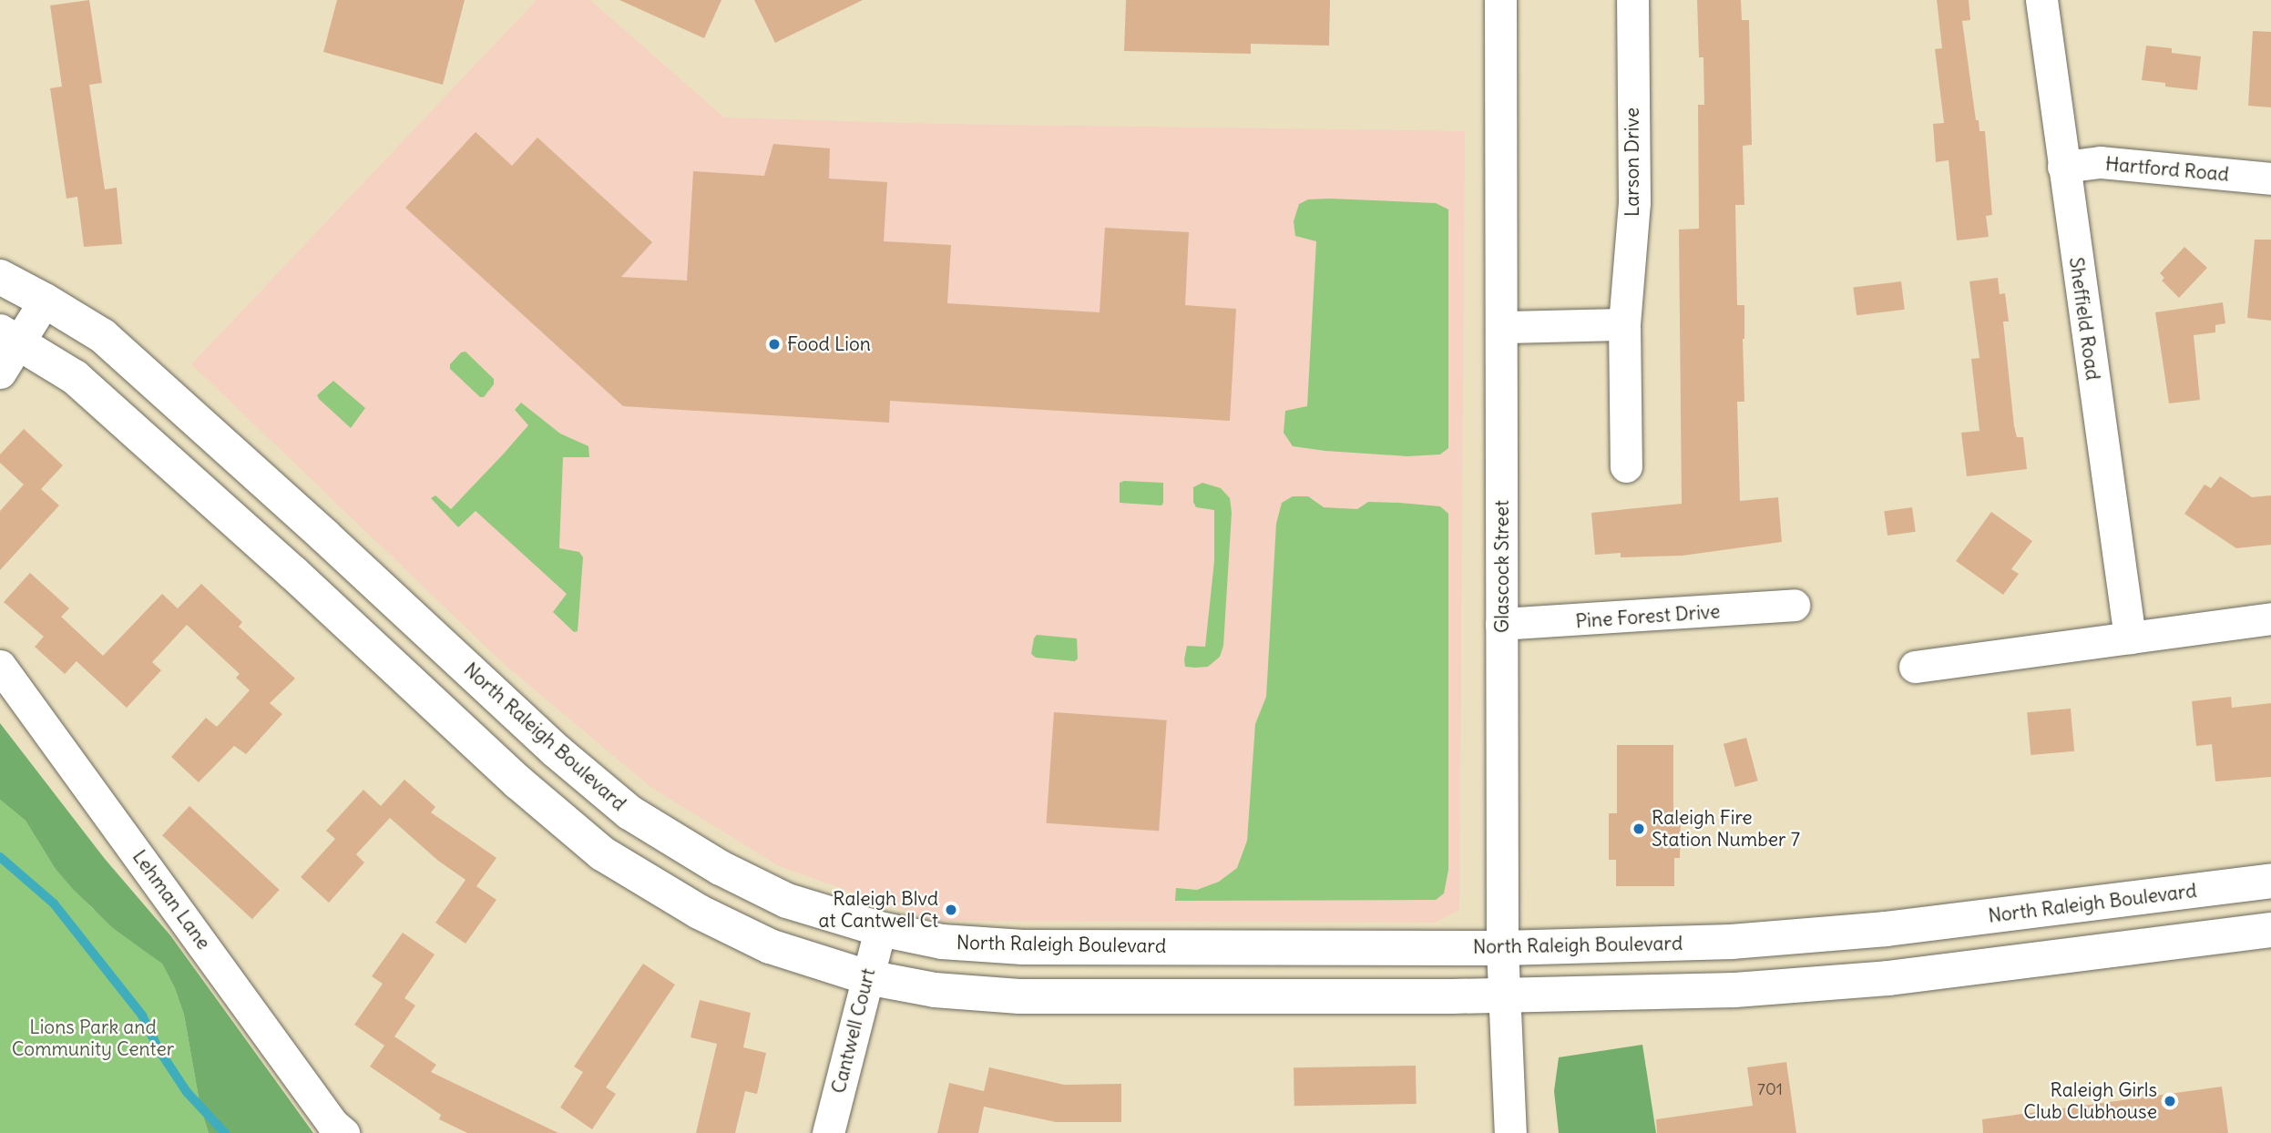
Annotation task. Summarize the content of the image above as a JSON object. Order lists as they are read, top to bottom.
{
  "streets": {
    "main road": ["North Raleigh Boulevard"],
    "street": [
      "Larson Drive",
      "Hartford Road",
      "Sheffield Road",
      "Glascock Street",
      "Pine Forest Drive",
      "Lehman Lane",
      "Cantwell Court"
    ]
  },
  "crossings": [
    ["Hartford Road", "Sheffield Road"],
    ["Glascock Street", "Pine Forest Drive"],
    ["Glascock Street", "North Raleigh Boulevard"],
    ["North Raleigh Boulevard", "Cantwell Court"]
  ],
  "parks": ["Lions Park and Community Center"],
  "places": [
    "Food Lion",
    "Raleigh Fire Station Number 7",
    "Raleigh Blvd at Cantwell Ct",
    "Raleigh Girls Club Clubhouse"
  ],
  "house_numbers": ["701"]
}
